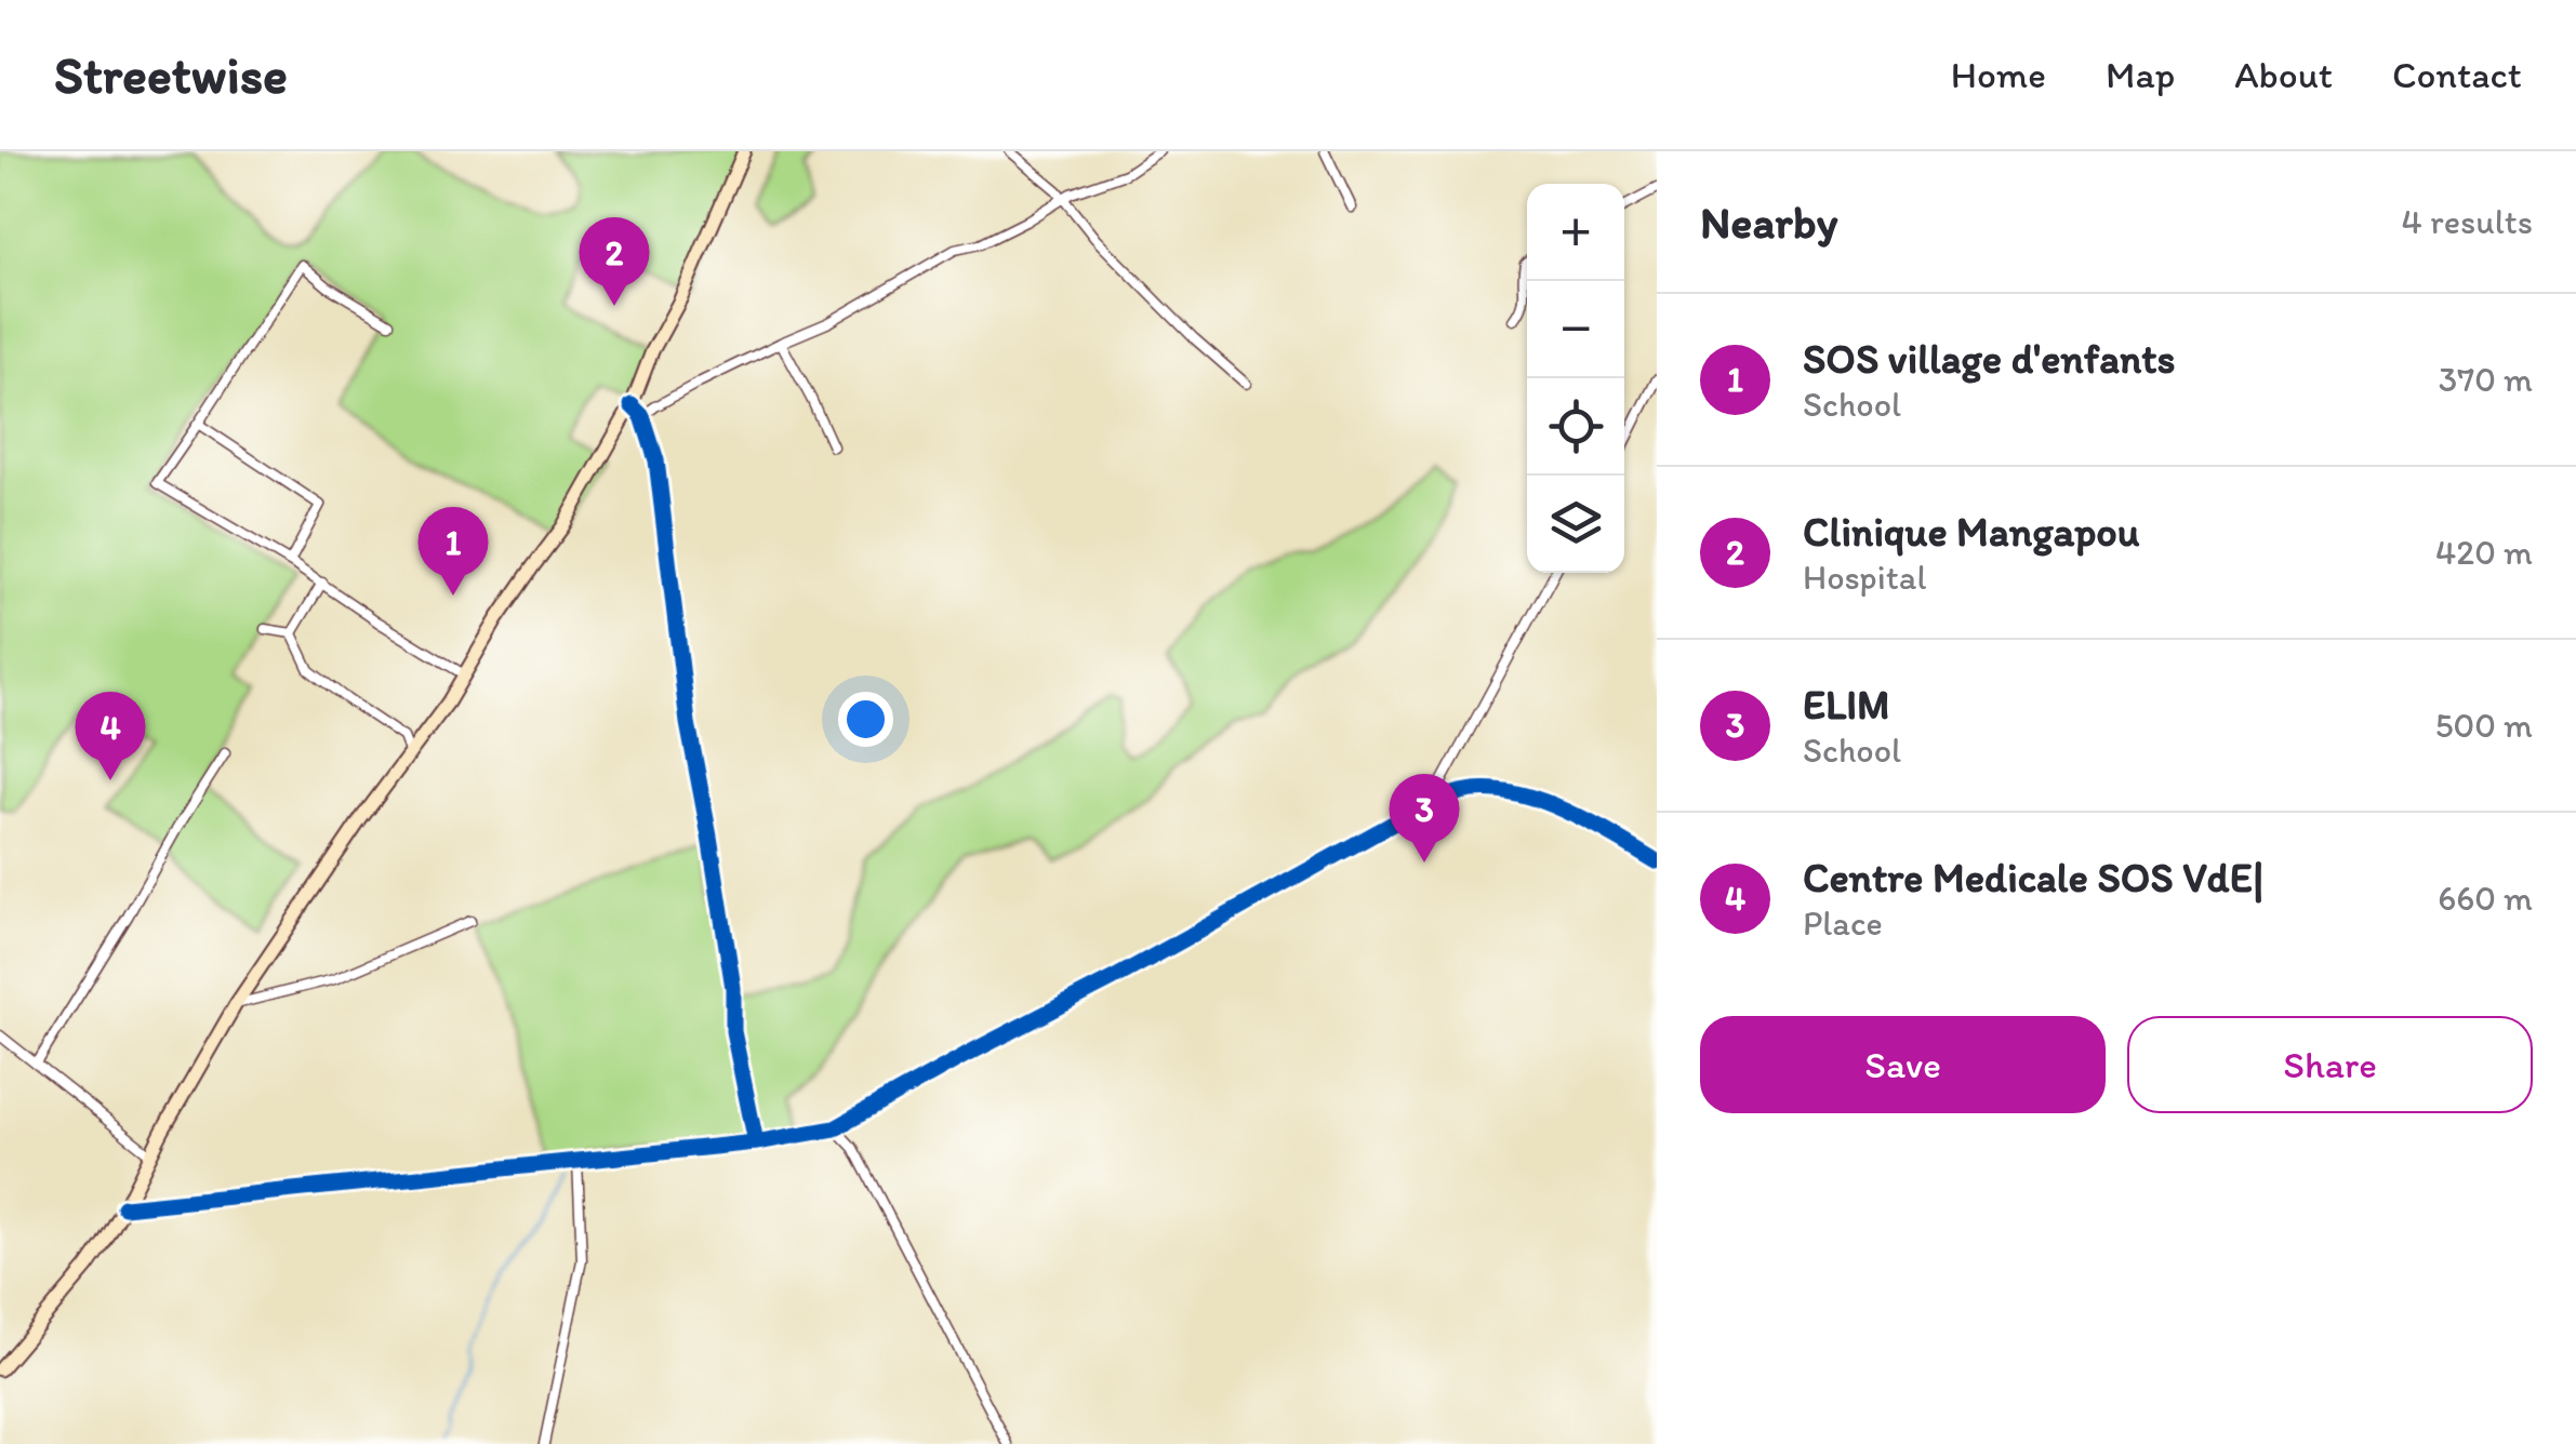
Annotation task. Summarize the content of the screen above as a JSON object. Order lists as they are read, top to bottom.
{
  "page": {
    "header": "Streetwise",
    "nav": [
      "Home",
      "Map",
      "About",
      "Contact"
    ],
    "heading": ["Nearby", "4 results"],
    "map_buttons": ["+", "−"],
    "pins": [
      "2",
      "1",
      "4",
      "3"
    ],
    "list": [
      {
        "mark": "1",
        "name": "SOS village d'enfants",
        "note": "School",
        "value": "370 m"
      },
      {
        "mark": "2",
        "name": "Clinique Mangapou",
        "note": "Hospital",
        "value": "420 m"
      },
      {
        "mark": "3",
        "name": "ELIM",
        "note": "School",
        "value": "500 m"
      },
      {
        "mark": "4",
        "name": "Centre Medicale SOS VdE|",
        "note": "Place",
        "value": "660 m"
      }
    ],
    "buttons": ["Save", "Share"]
  }
}
